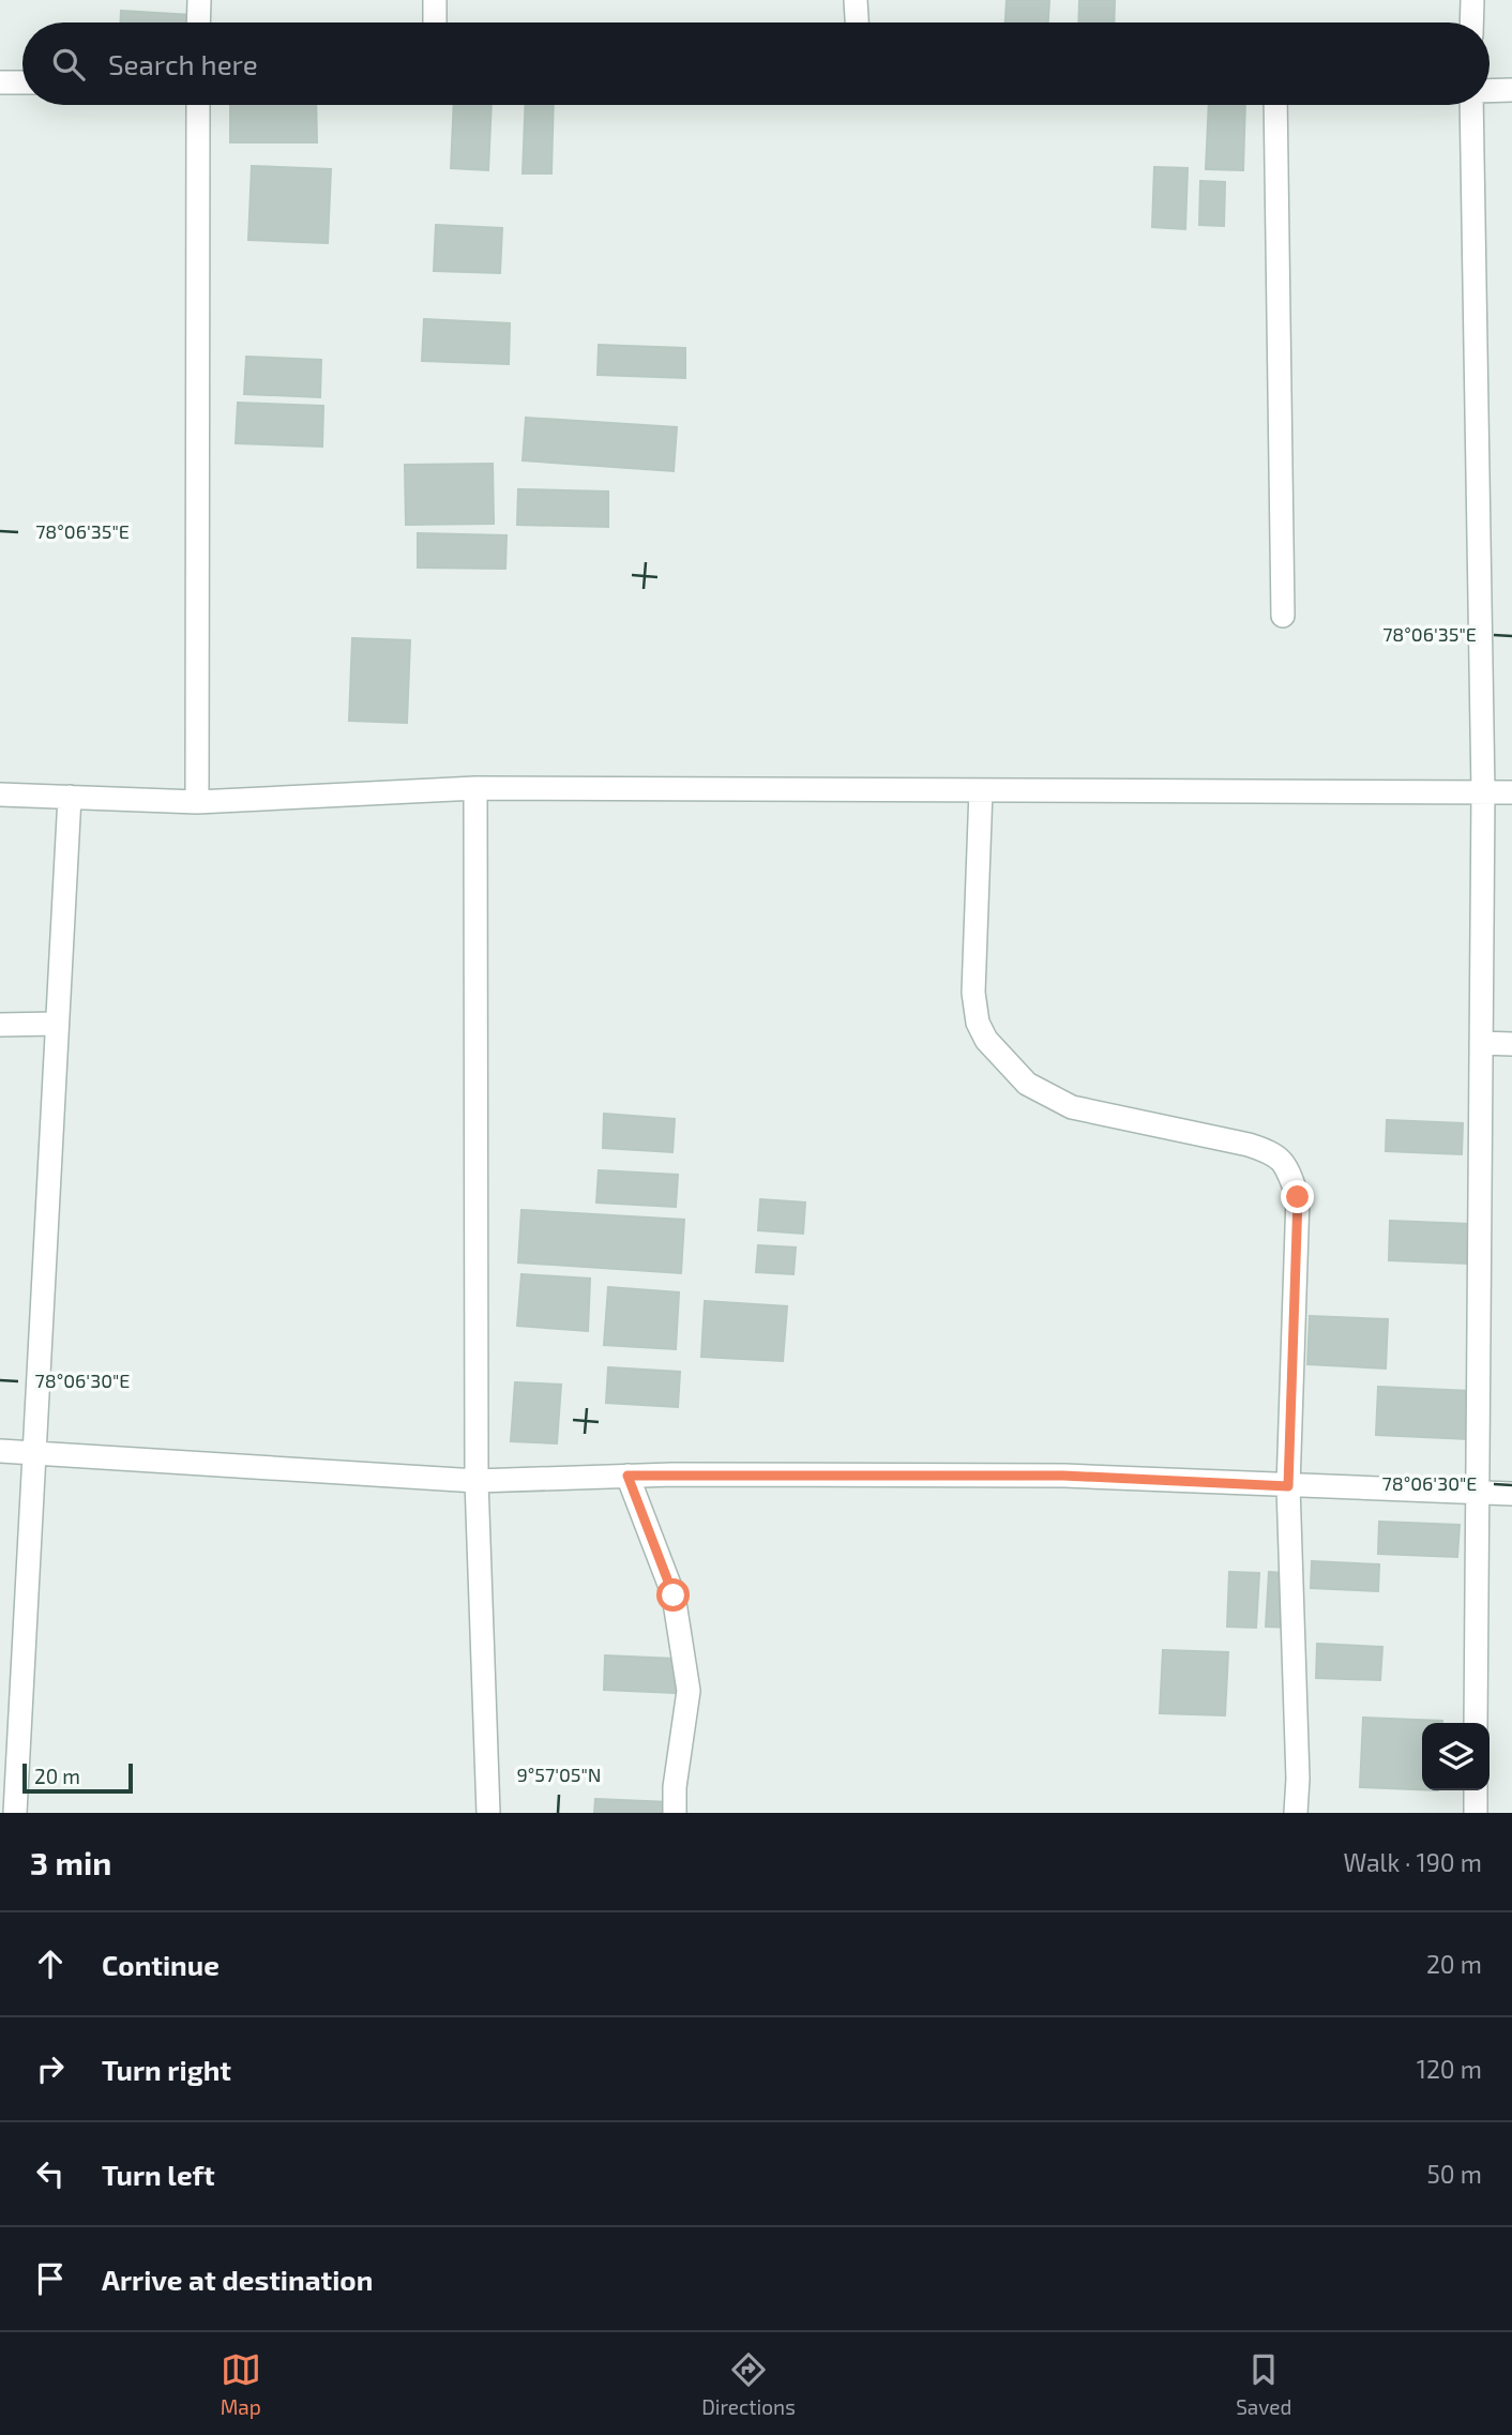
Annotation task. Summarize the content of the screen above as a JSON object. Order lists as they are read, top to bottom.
{
  "scale_bar": "20 m",
  "page": {
    "search": "Search here",
    "scale": "20 m",
    "heading": ["3 min", "Walk · 190 m"],
    "list": [
      ["Continue", "20 m"],
      ["Turn right", "120 m"],
      ["Turn left", "50 m"],
      "Arrive at destination"
    ],
    "nav": ["Map", "Directions", "Saved"]
  },
  "coordinates": ["78°06'35\"E", "78°06'30\"E", "9°57'05\"N"]
}
